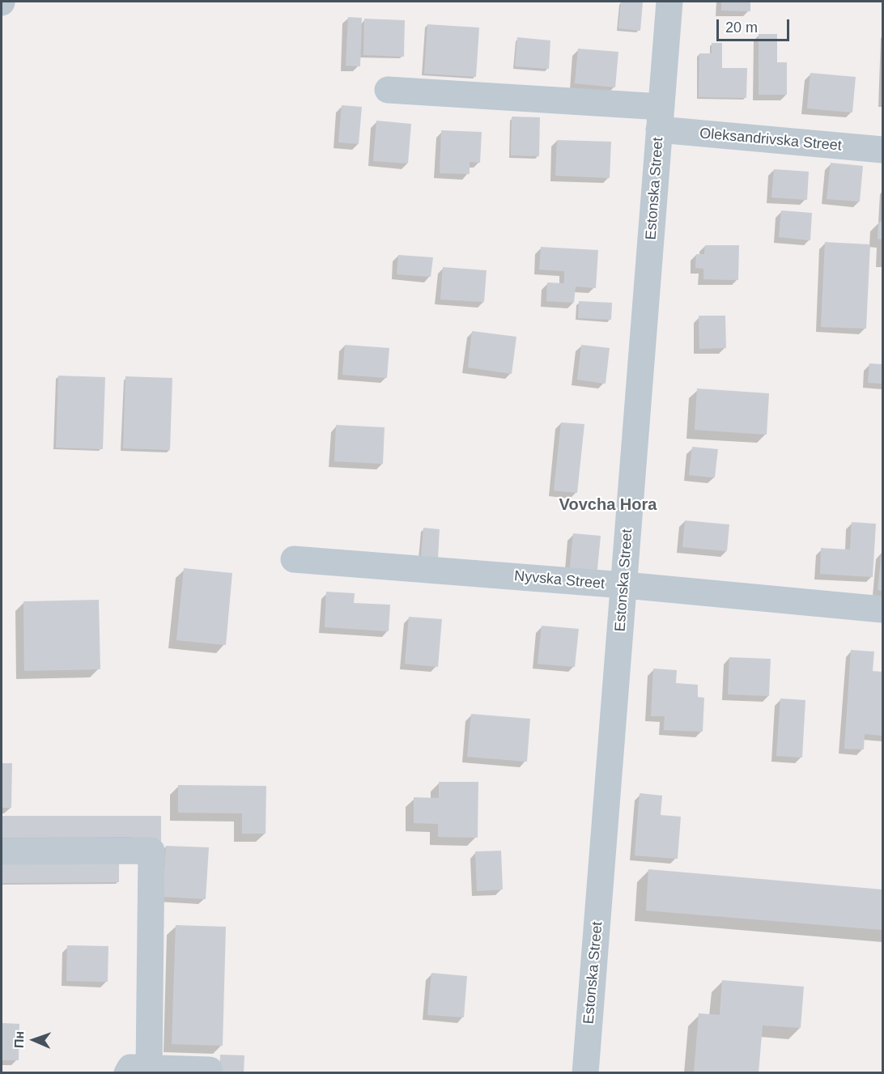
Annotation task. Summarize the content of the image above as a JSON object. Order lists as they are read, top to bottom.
{
  "streets": {
    "street": ["Oleksandrivska Street", "Estonska Street", "Nyvska Street"]
  },
  "crossings": [
    ["Oleksandrivska Street", "Estonska Street"],
    ["Estonska Street", "Nyvska Street"]
  ],
  "districts": ["Vovcha Hora"],
  "scale_bar": "20 m",
  "north": "left"
}
